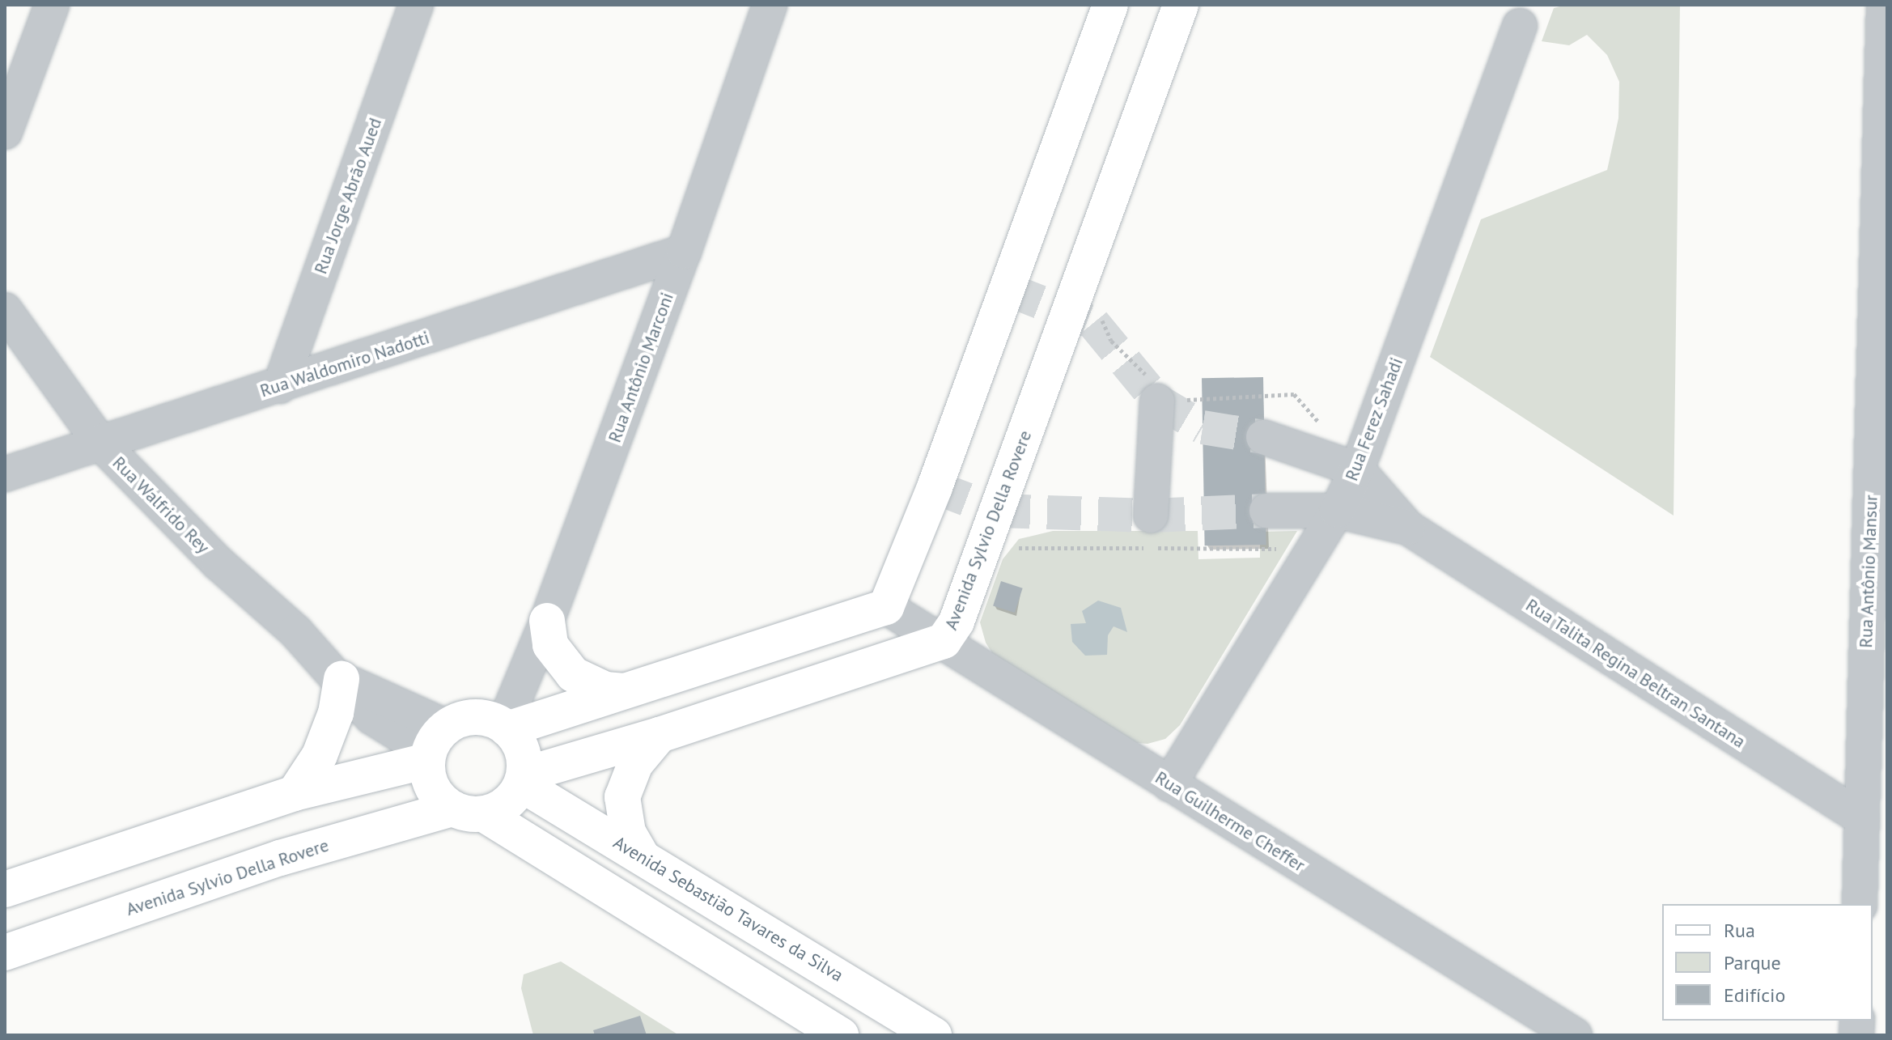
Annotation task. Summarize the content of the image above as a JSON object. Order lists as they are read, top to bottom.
{
  "streets": {
    "main road": ["Avenida Sylvio Della Rovere", "Avenida Sebastião Tavares da Silva"],
    "street": [
      "Rua Jorge Abrão Aued",
      "Rua Waldomiro Nadotti",
      "Rua Antônio Marconi",
      "Rua Ferez Sahadi",
      "Rua Walfrido Rey",
      "Rua Antônio Mansur",
      "Rua Talita Regina Beltran Santana",
      "Rua Guilherme Cheffer"
    ]
  },
  "crossings": [
    ["Rua Jorge Abrão Aued", "Rua Waldomiro Nadotti"],
    ["Rua Waldomiro Nadotti", "Rua Antônio Marconi"],
    ["Rua Waldomiro Nadotti", "Rua Walfrido Rey"],
    ["Rua Antônio Marconi", "Rua Walfrido Rey"],
    ["Rua Antônio Marconi", "Avenida Sylvio Della Rovere"],
    ["Rua Antônio Marconi", "Avenida Sebastião Tavares da Silva"],
    ["Rua Ferez Sahadi", "Rua Talita Regina Beltran Santana"],
    ["Rua Ferez Sahadi", "Rua Guilherme Cheffer"],
    ["Rua Walfrido Rey", "Avenida Sylvio Della Rovere"],
    ["Rua Walfrido Rey", "Avenida Sebastião Tavares da Silva"],
    ["Avenida Sylvio Della Rovere", "Rua Guilherme Cheffer"],
    ["Avenida Sylvio Della Rovere", "Avenida Sebastião Tavares da Silva"],
    ["Rua Antônio Mansur", "Rua Talita Regina Beltran Santana"]
  ],
  "legend": ["Rua", "Parque", "Edifício"]
}
